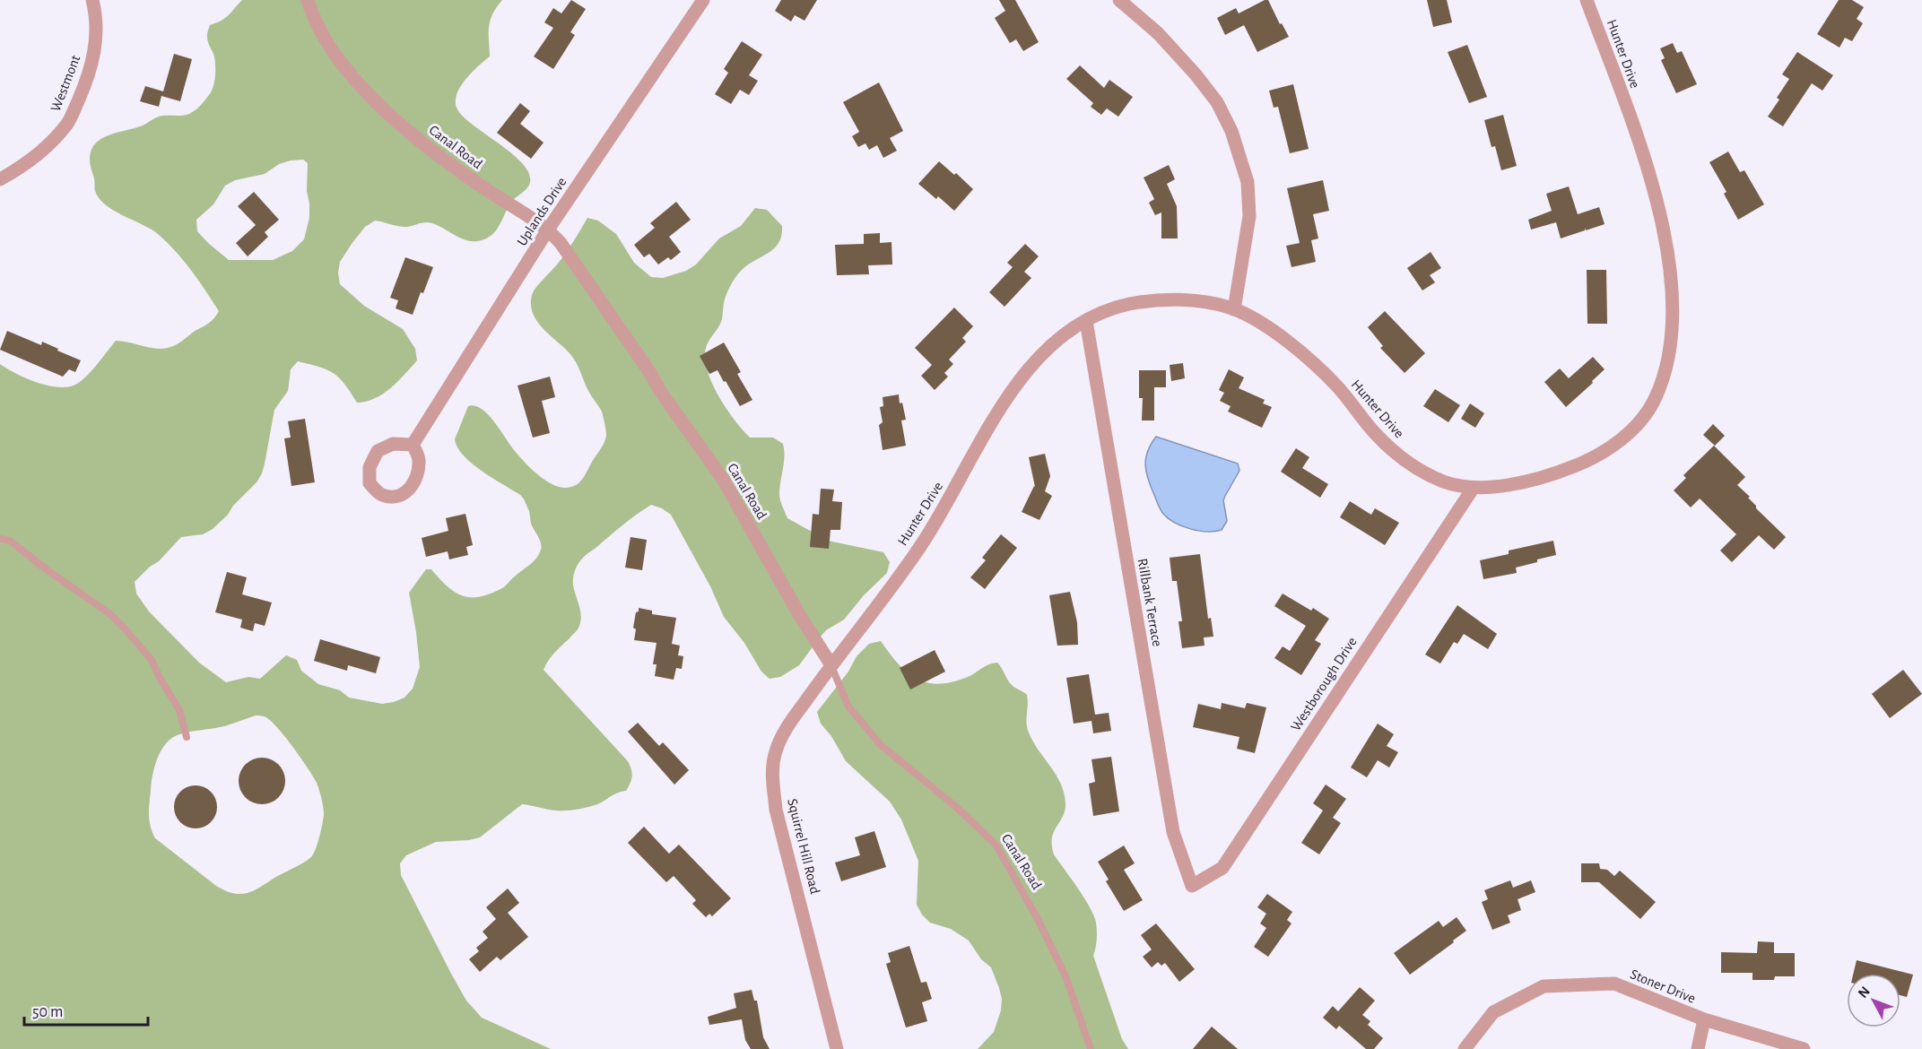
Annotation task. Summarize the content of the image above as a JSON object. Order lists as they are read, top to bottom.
{
  "streets": {
    "street": [
      "Hunter Drive",
      "Westmont",
      "Canal Road",
      "Uplands Drive",
      "Rillbank Terrace",
      "Westborough Drive",
      "Squirrel Hill Road",
      "Stoner Drive"
    ]
  },
  "crossings": [
    ["Hunter Drive", "Canal Road"],
    ["Hunter Drive", "Rillbank Terrace"],
    ["Hunter Drive", "Westborough Drive"],
    ["Hunter Drive", "Squirrel Hill Road"],
    ["Canal Road", "Uplands Drive"],
    ["Canal Road", "Squirrel Hill Road"],
    ["Rillbank Terrace", "Westborough Drive"]
  ],
  "scale_bar": "50 m",
  "north": "top left"
}
